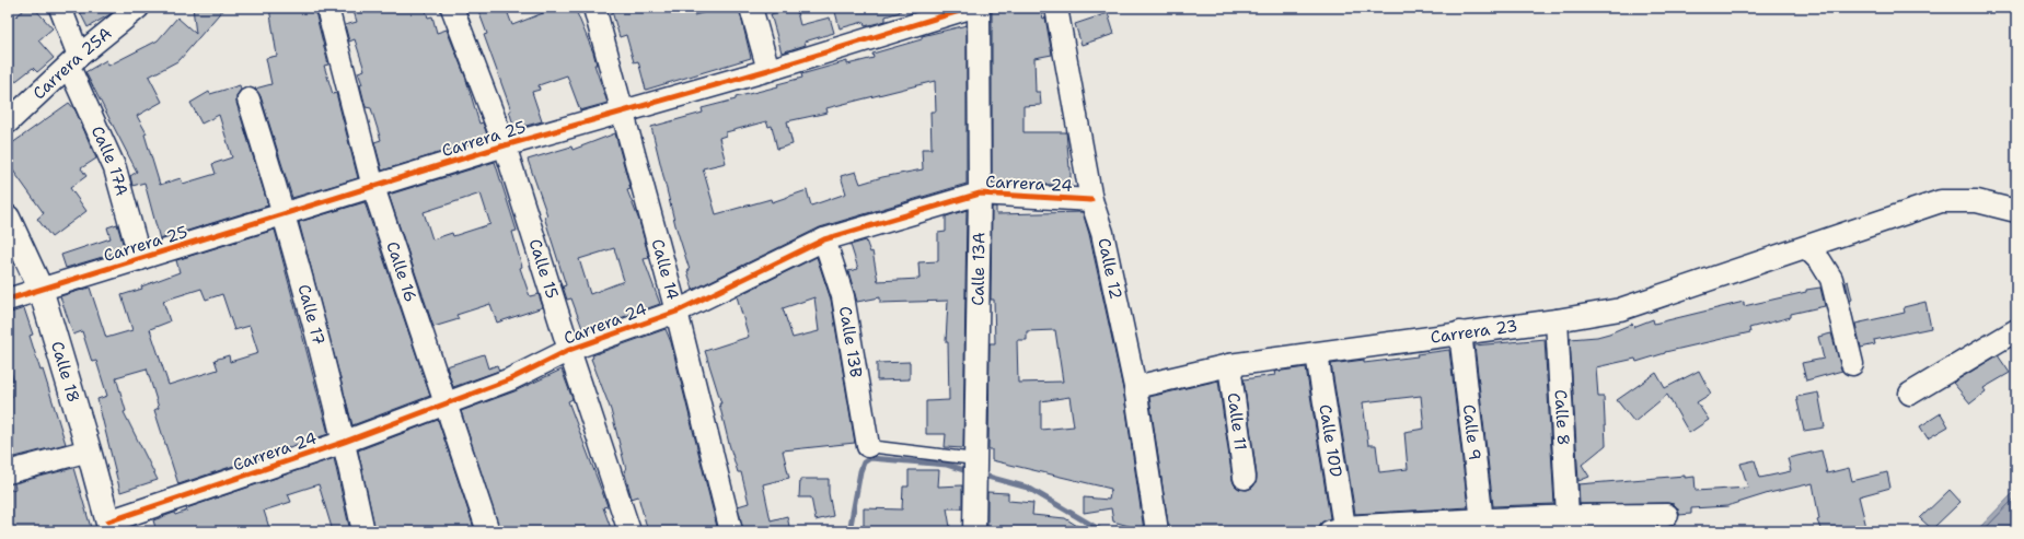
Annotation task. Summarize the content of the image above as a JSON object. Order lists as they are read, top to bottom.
{
  "streets": {
    "main road": ["Calle 18"],
    "street": [
      "Carrera 25A",
      "Carrera 25",
      "Calle 17A",
      "Carrera 24",
      "Calle 15",
      "Calle 14",
      "Calle 12",
      "Calle 13A",
      "Calle 16",
      "Calle 17",
      "Carrera 23",
      "Calle 13B",
      "Calle 8",
      "Calle 11",
      "Calle 9",
      "Calle 10D"
    ]
  },
  "crossings": [
    ["Carrera 25A", "Calle 17A"],
    ["Carrera 25", "Calle 17A"],
    ["Carrera 25", "Calle 15"],
    ["Carrera 25", "Calle 14"],
    ["Carrera 25", "Calle 16"],
    ["Carrera 25", "Calle 17"],
    ["Carrera 25", "Calle 18"],
    ["Carrera 24", "Calle 15"],
    ["Carrera 24", "Calle 14"],
    ["Carrera 24", "Calle 12"],
    ["Carrera 24", "Calle 13A"],
    ["Carrera 24", "Calle 16"],
    ["Carrera 24", "Calle 17"],
    ["Carrera 24", "Calle 13B"],
    ["Carrera 24", "Calle 18"],
    ["Calle 12", "Carrera 23"],
    ["Carrera 23", "Calle 8"],
    ["Carrera 23", "Calle 11"],
    ["Carrera 23", "Calle 9"],
    ["Carrera 23", "Calle 10D"]
  ]
}
